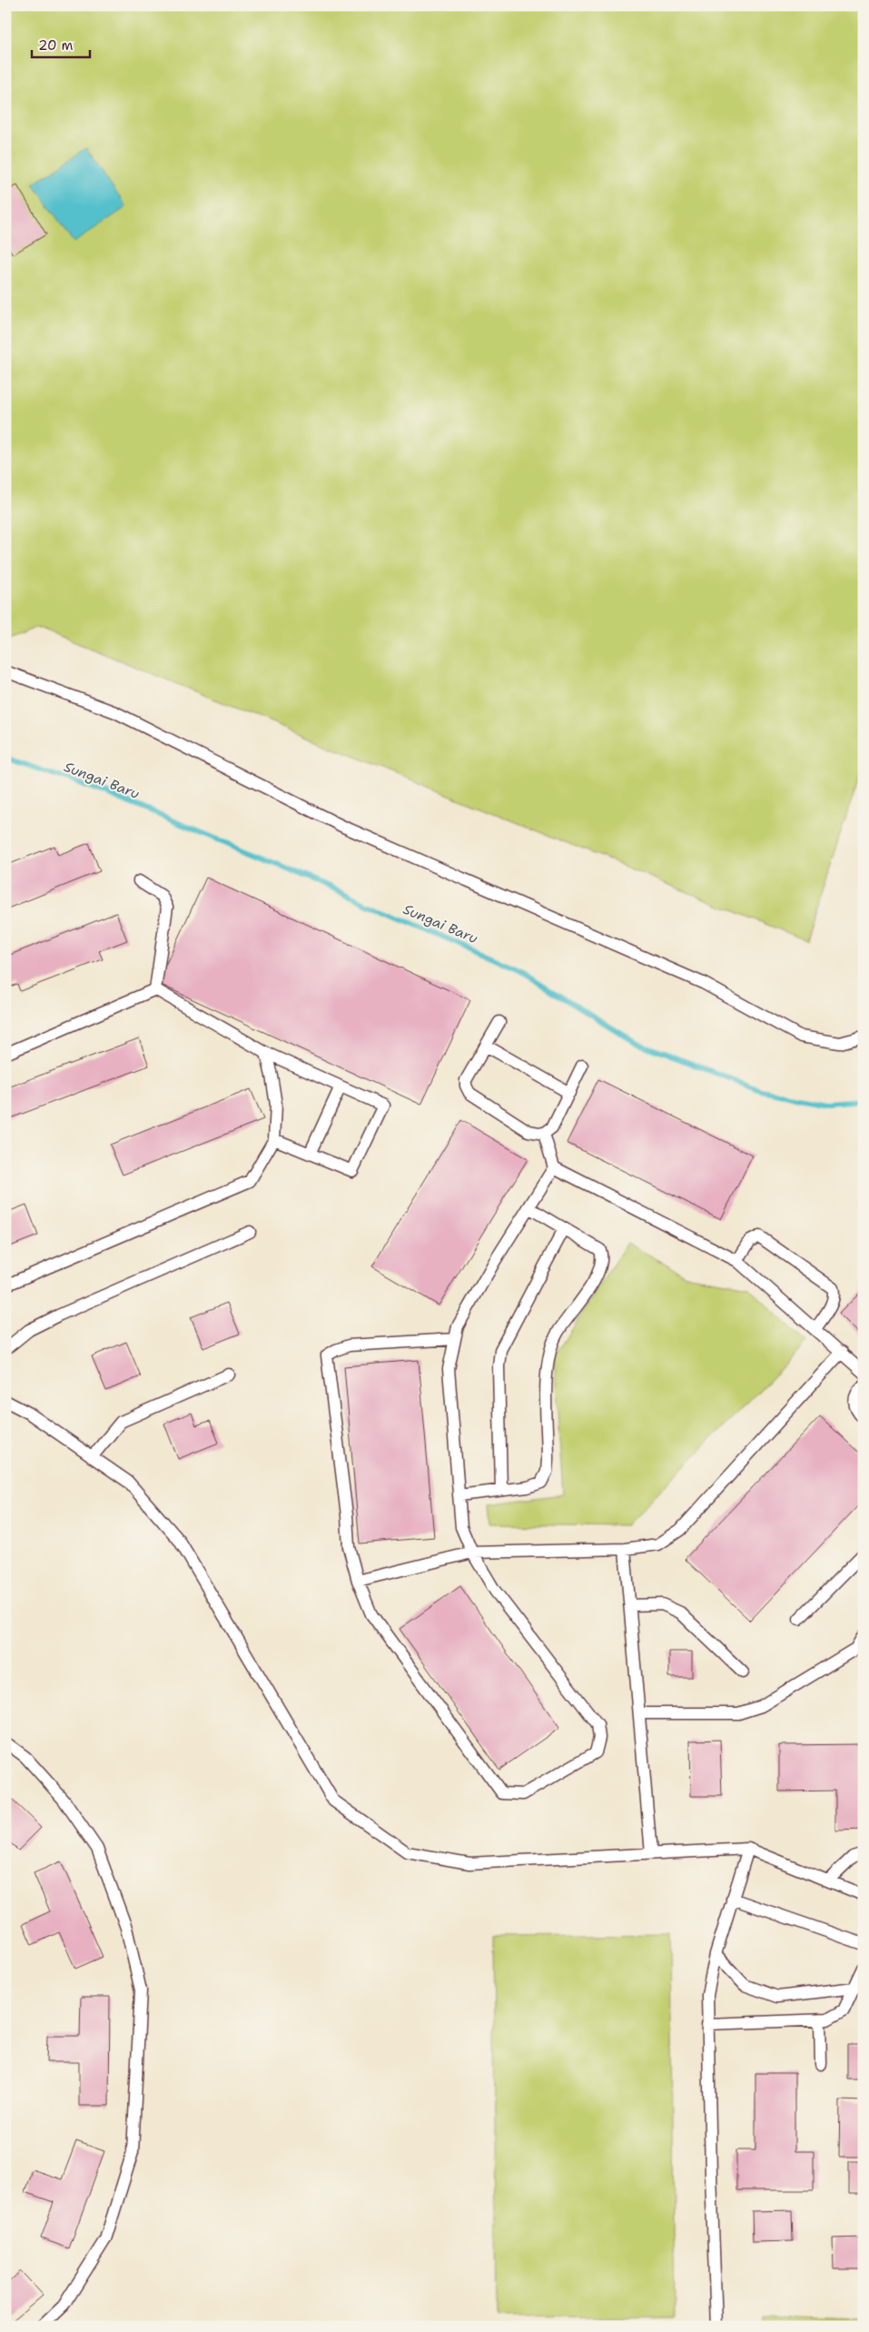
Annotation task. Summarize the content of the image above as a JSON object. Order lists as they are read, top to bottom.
{
  "water": ["Sungai Baru"],
  "scale_bar": "20 m"
}
